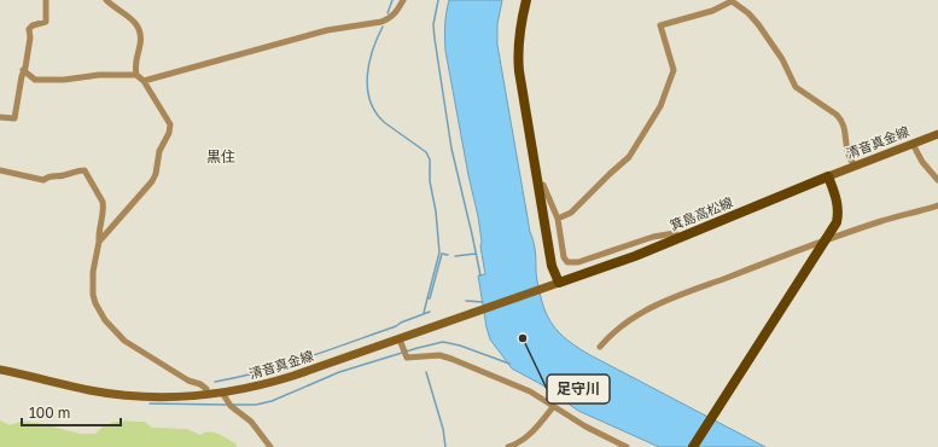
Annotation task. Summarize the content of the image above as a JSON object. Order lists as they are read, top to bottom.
{
  "streets": {
    "main road": ["清音真金線", "箕島高松線"]
  },
  "crossings": [
    ["清音真金線", "箕島高松線"]
  ],
  "districts": ["黒住"],
  "places": ["足守川"],
  "scale_bar": "100 m"
}
